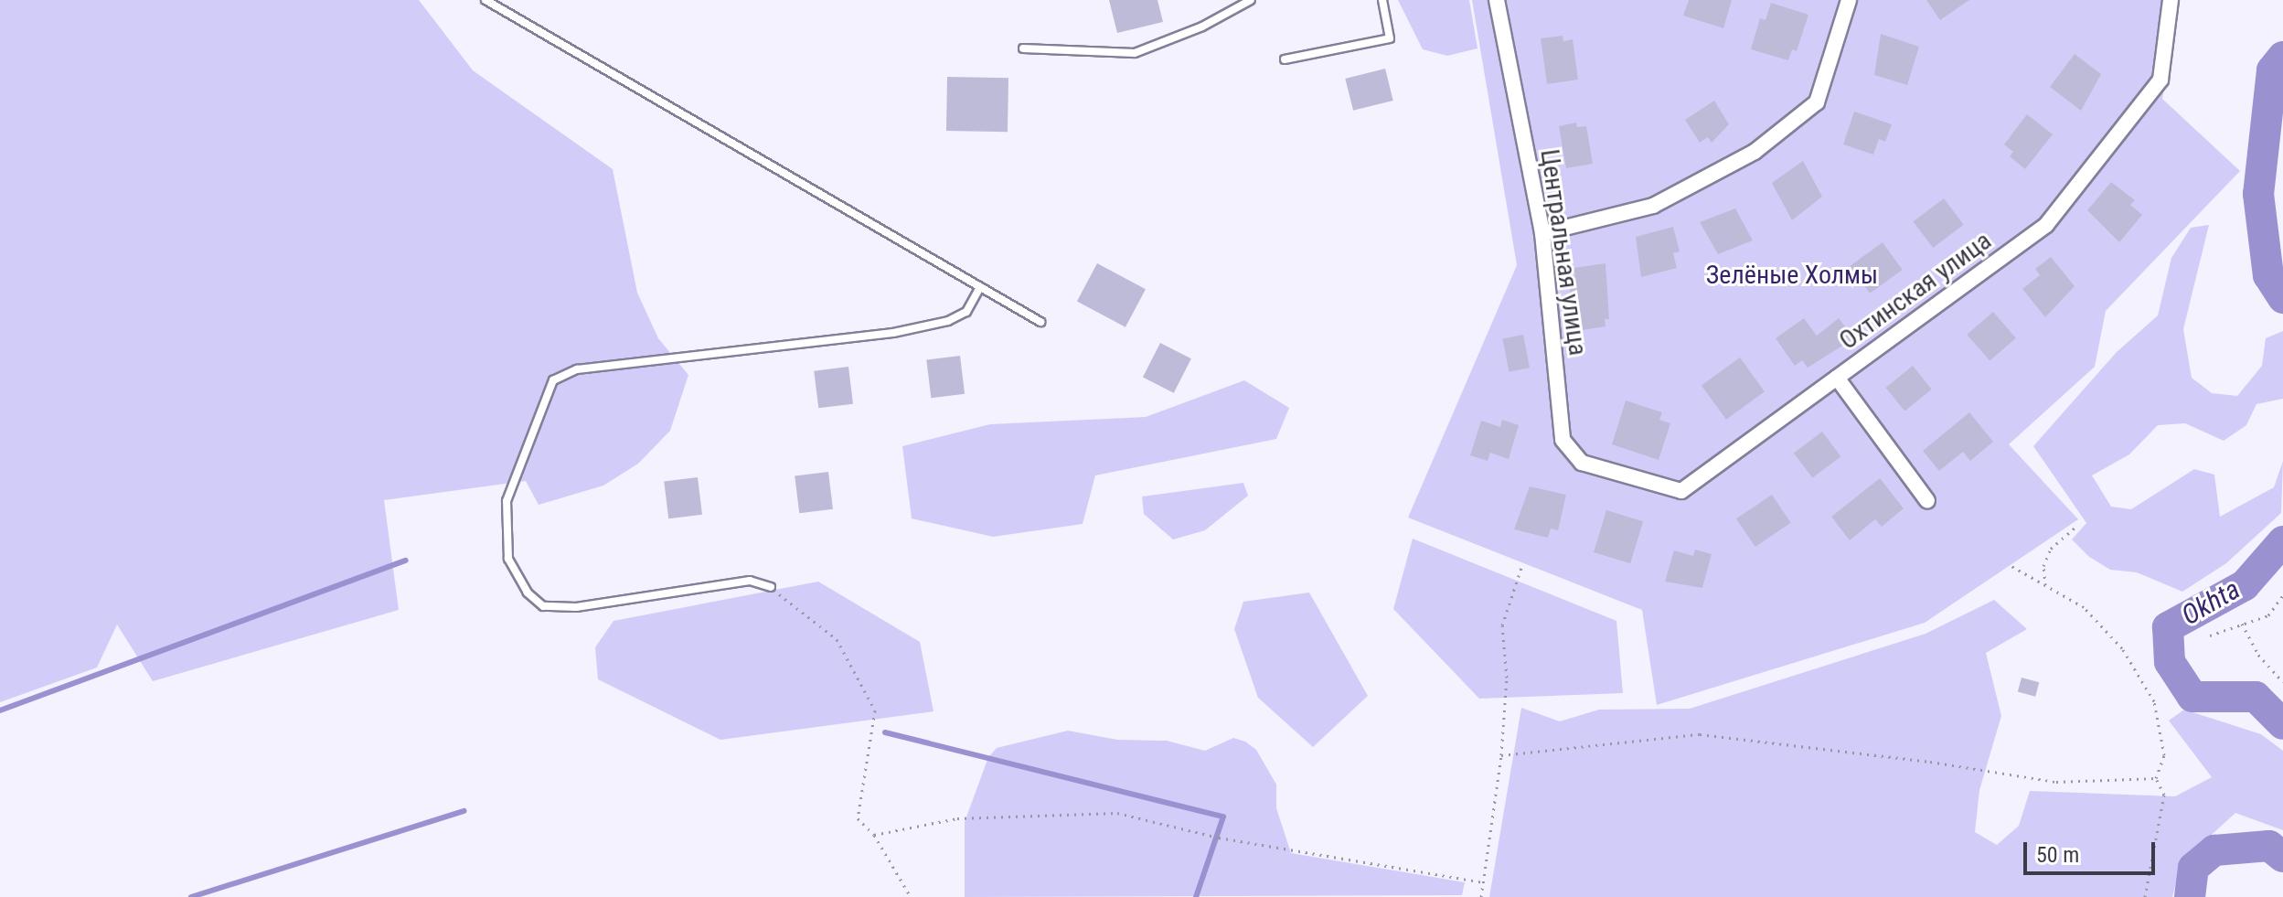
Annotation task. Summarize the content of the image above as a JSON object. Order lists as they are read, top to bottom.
{
  "streets": {
    "street": ["Центральная улица", "Охтинская улица"]
  },
  "crossings": [
    ["Центральная улица", "Охтинская улица"]
  ],
  "water": ["Okhta"],
  "parks": ["Зелёные Холмы"],
  "scale_bar": "50 m"
}
